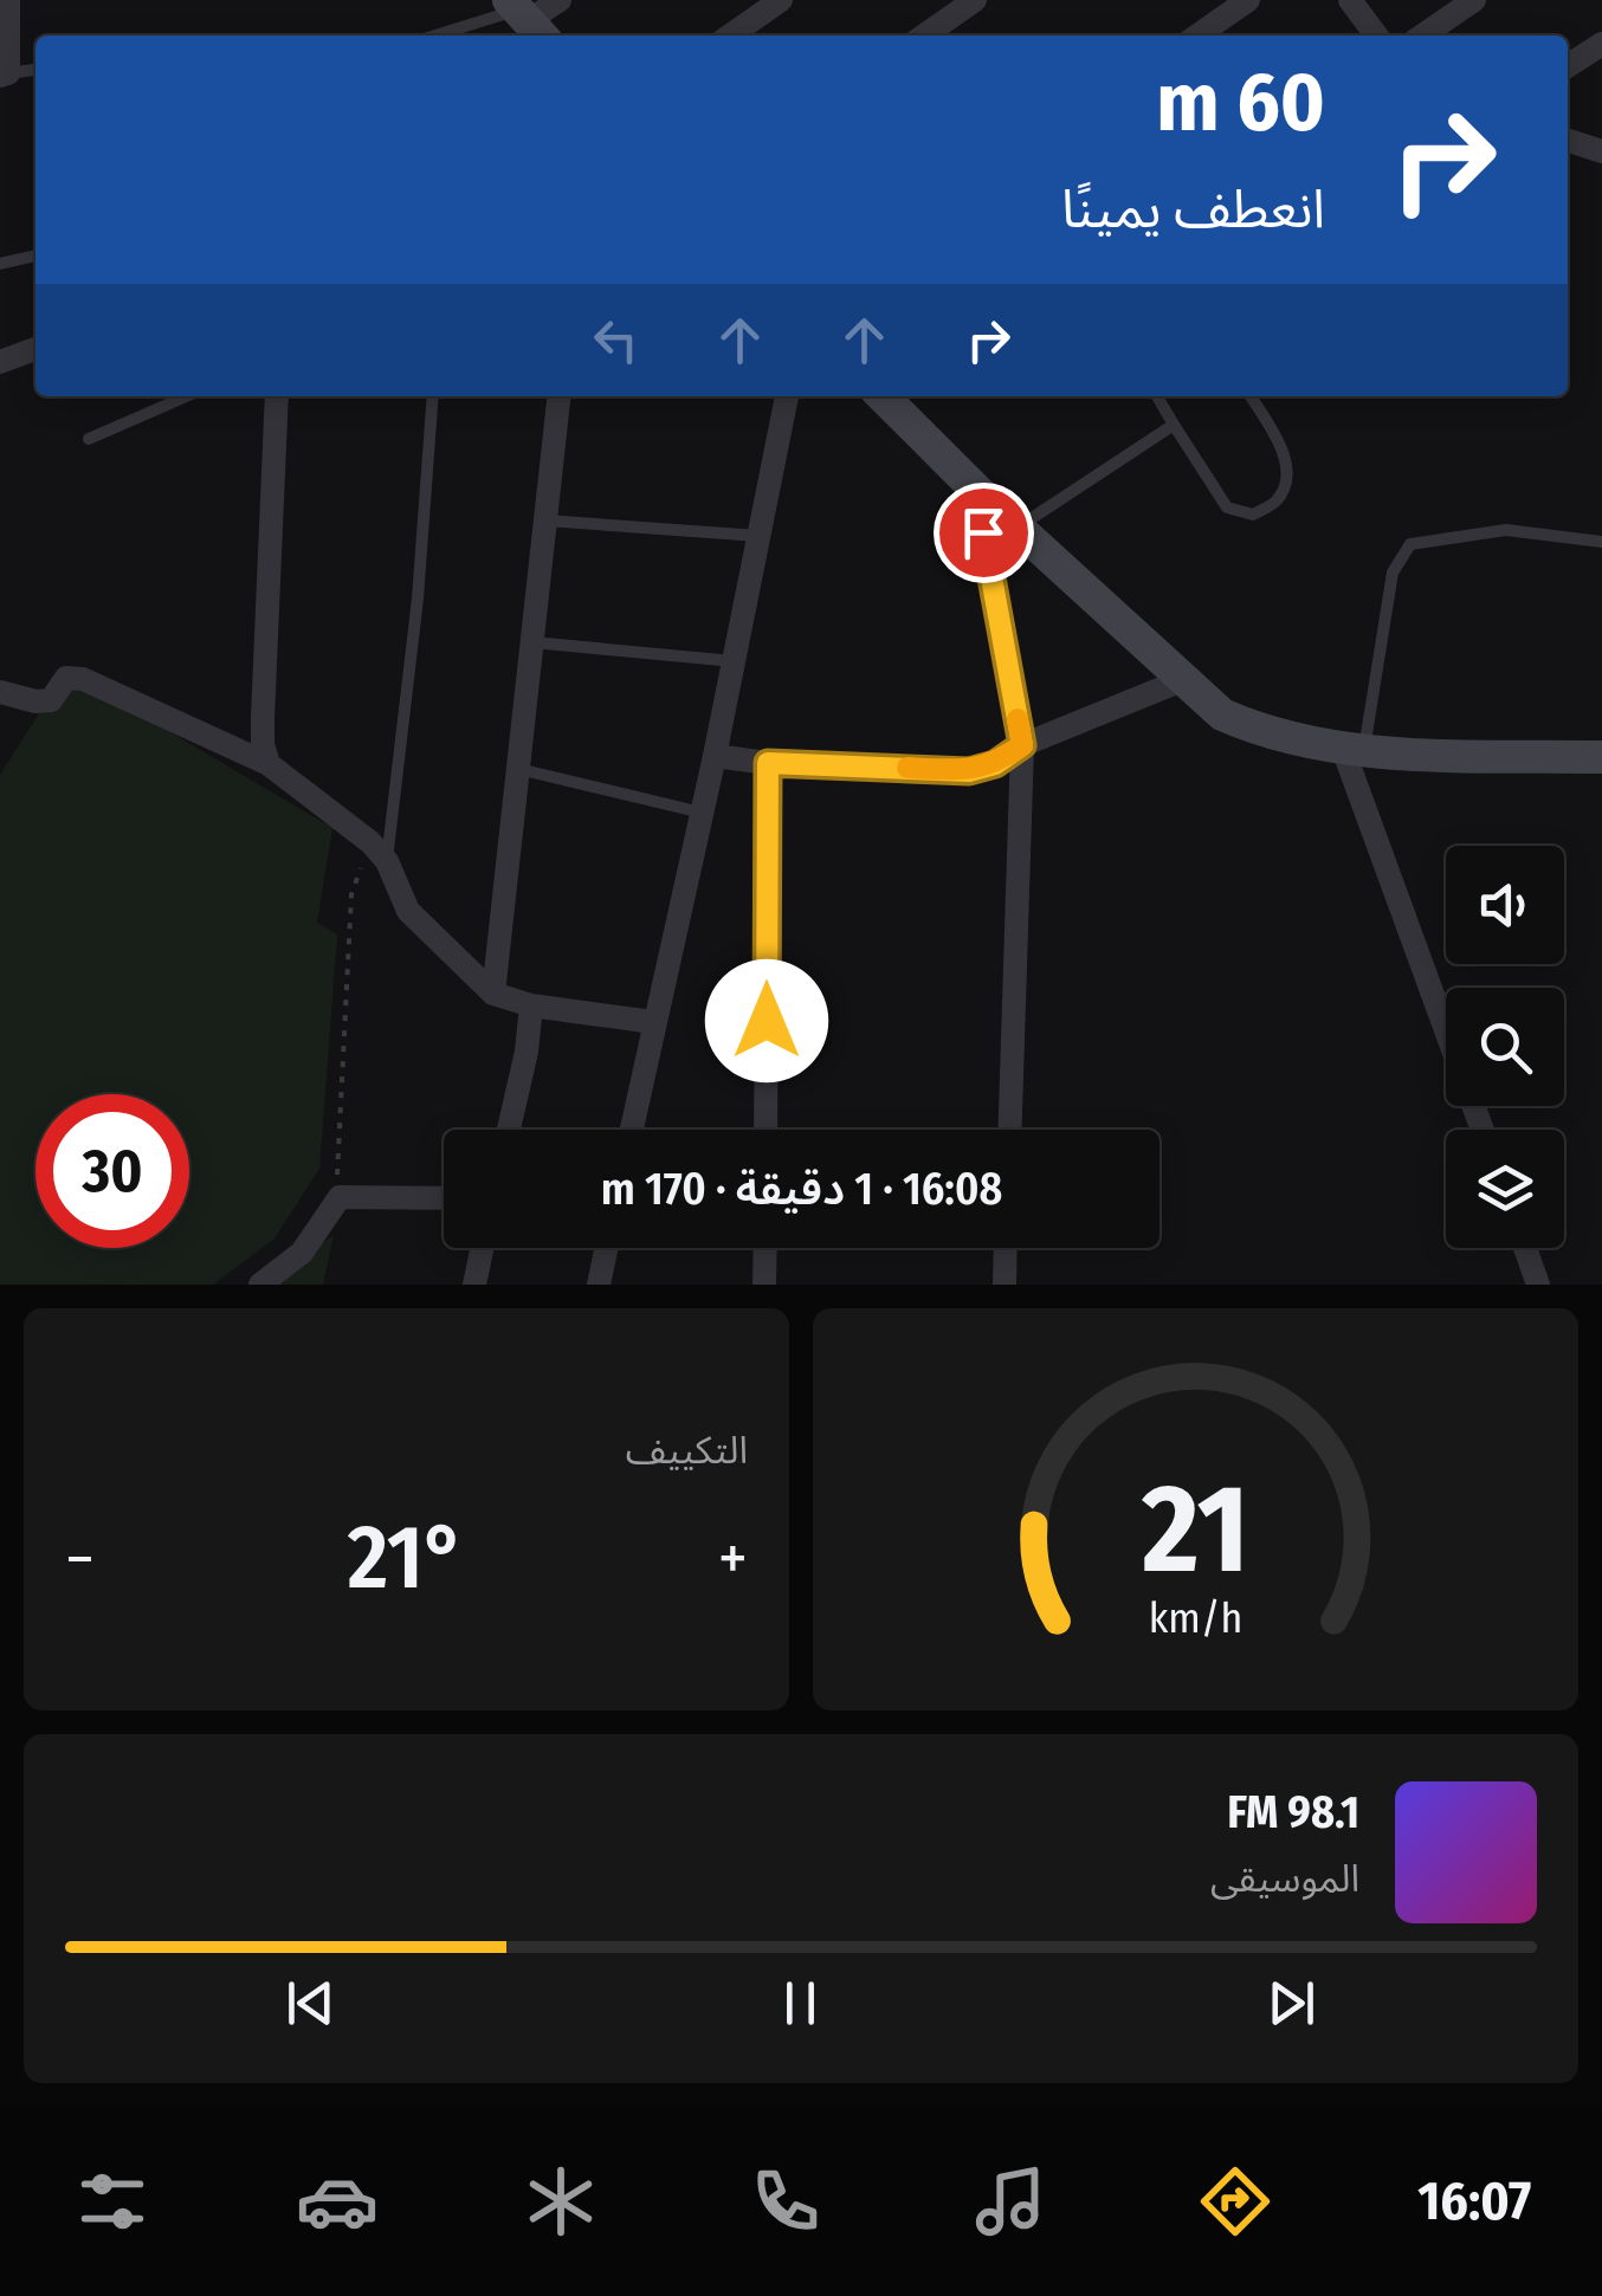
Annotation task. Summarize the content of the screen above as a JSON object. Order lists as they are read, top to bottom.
{
  "page": {
    "turn": ["60 m", "انعطف يمينًا"],
    "limit": "30",
    "trip": "16:08 · 1 دقيقة · 170 m",
    "tile": "التكييف",
    "heat": ["−", "21°", "+"],
    "song": ["98.1 FM", "الموسيقى"],
    "tabs": "16:07",
    "gauge": ["21", "km/h"]
  }
}
